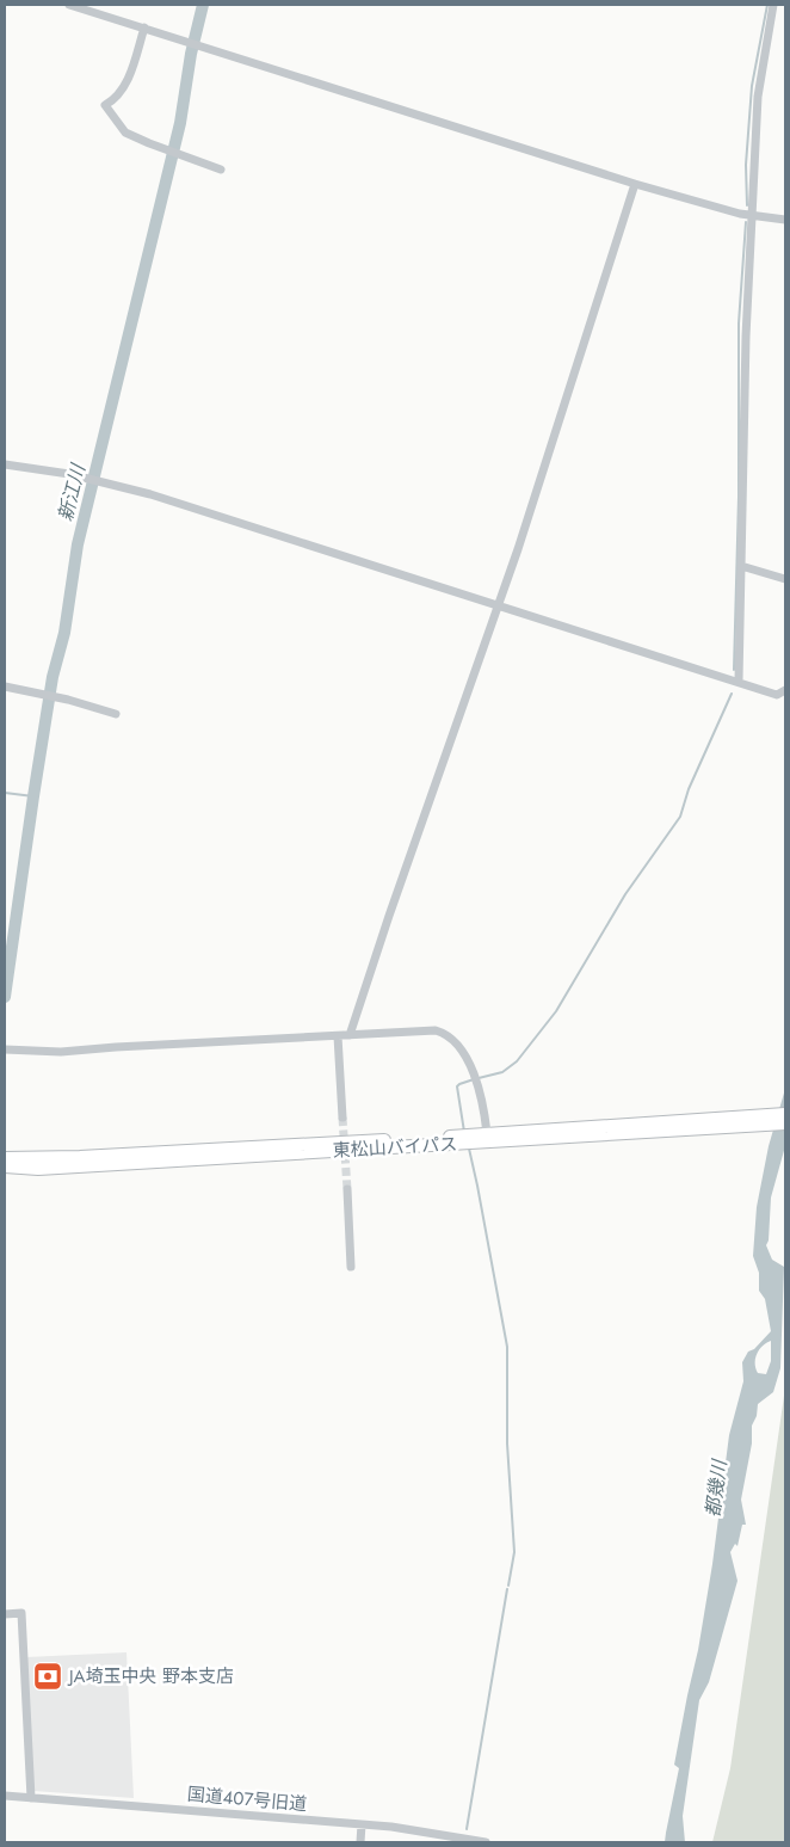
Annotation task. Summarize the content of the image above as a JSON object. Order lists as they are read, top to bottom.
{
  "streets": {
    "highway": ["東松山バイパス"],
    "street": ["国道407号旧道"]
  },
  "water": ["新江川", "都幾川"],
  "places": {
    "bank": ["JA埼玉中央 野本支店"]
  }
}
